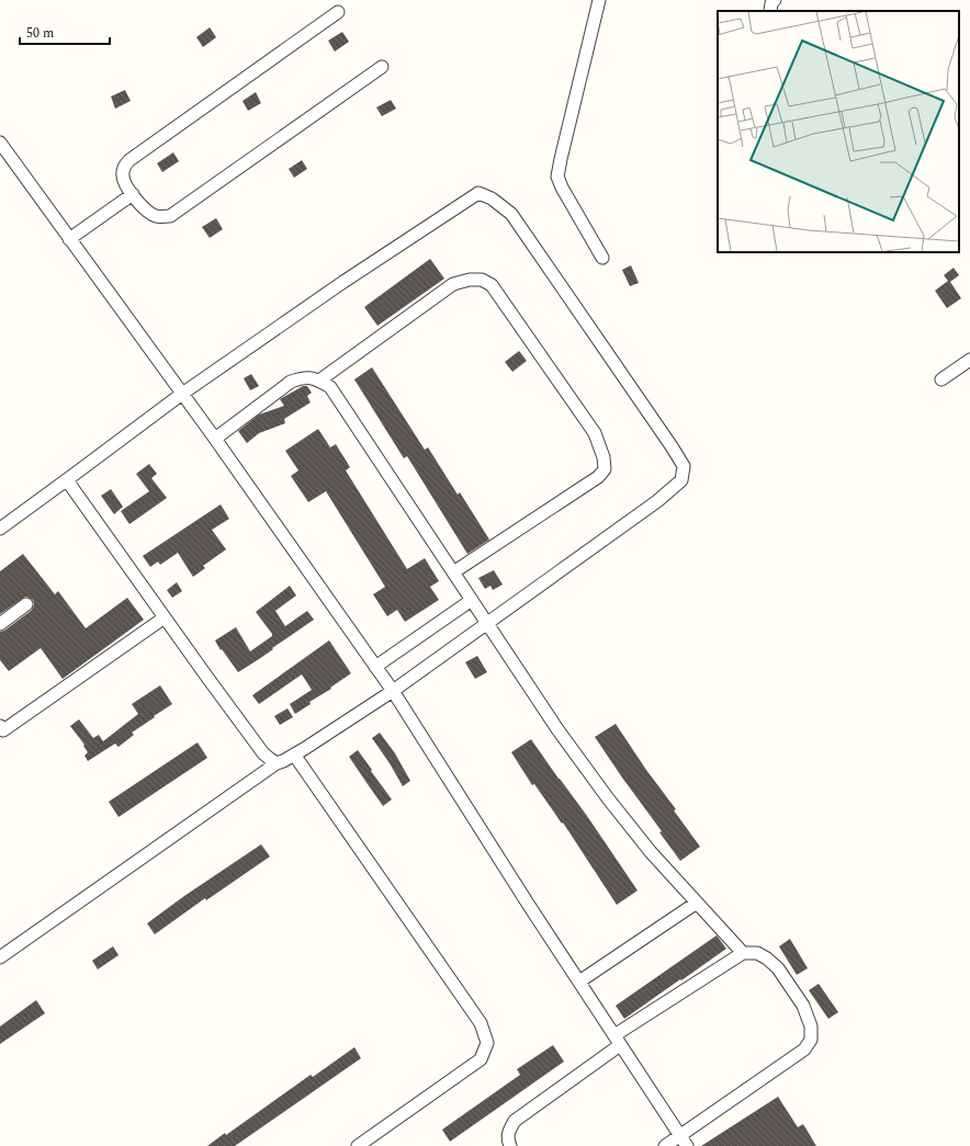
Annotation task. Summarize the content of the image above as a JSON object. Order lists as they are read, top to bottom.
{
  "scale_bar": "50 m"
}
